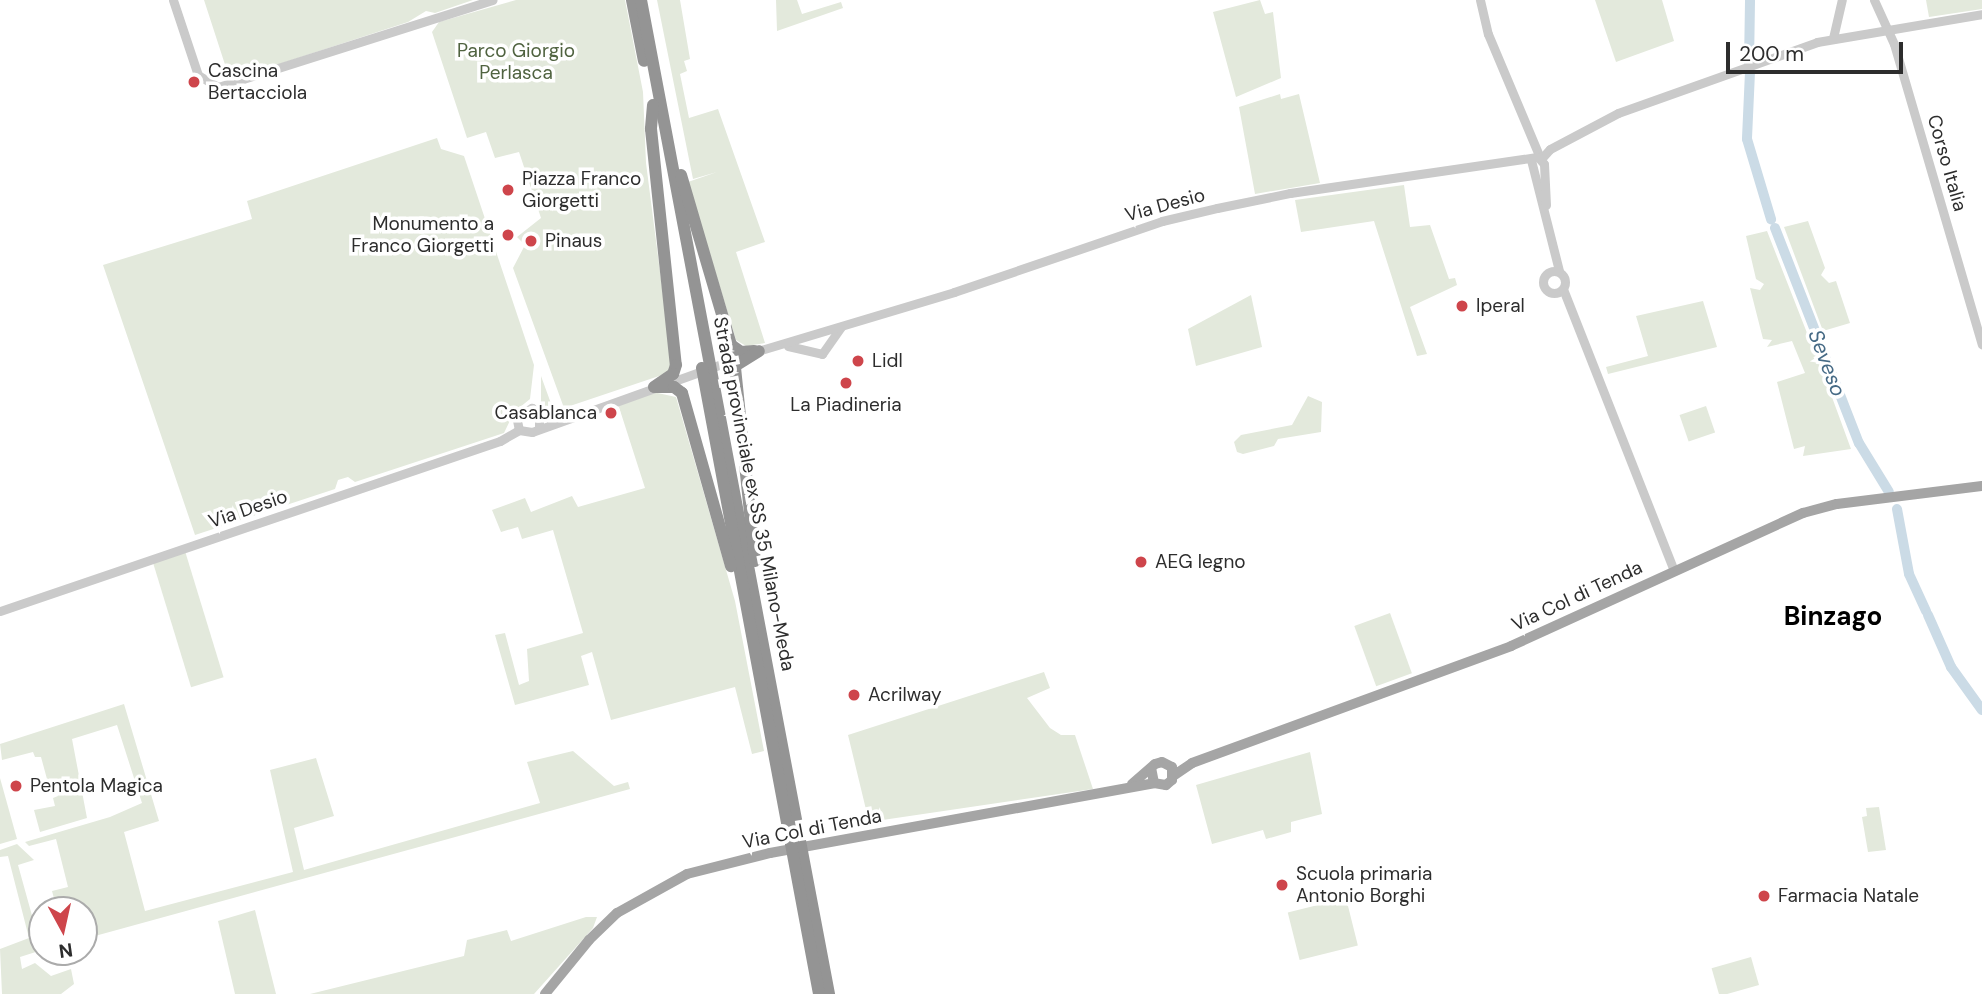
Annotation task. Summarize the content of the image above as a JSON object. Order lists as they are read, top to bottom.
{
  "streets": {
    "highway": ["Strada provinciale ex SS 35 Milano-Meda"],
    "main road": ["Via Col di Tenda"],
    "street": ["Corso Italia", "Via Desio"]
  },
  "districts": ["Binzago"],
  "water": ["Seveso"],
  "parks": ["Parco Giorgio Perlasca"],
  "places": [
    "Cascina Bertacciola",
    "Piazza Franco Giorgetti",
    "Monumento a Franco Giorgetti",
    "Pinaus",
    "Iperal",
    "Lidl",
    "La Piadineria",
    "Casablanca",
    "AEG legno",
    "Acrilway",
    "Pentola Magica",
    "Scuola primaria Antonio Borghi",
    "Farmacia Natale"
  ],
  "scale_bar": "200 m",
  "north": "bottom"
}
